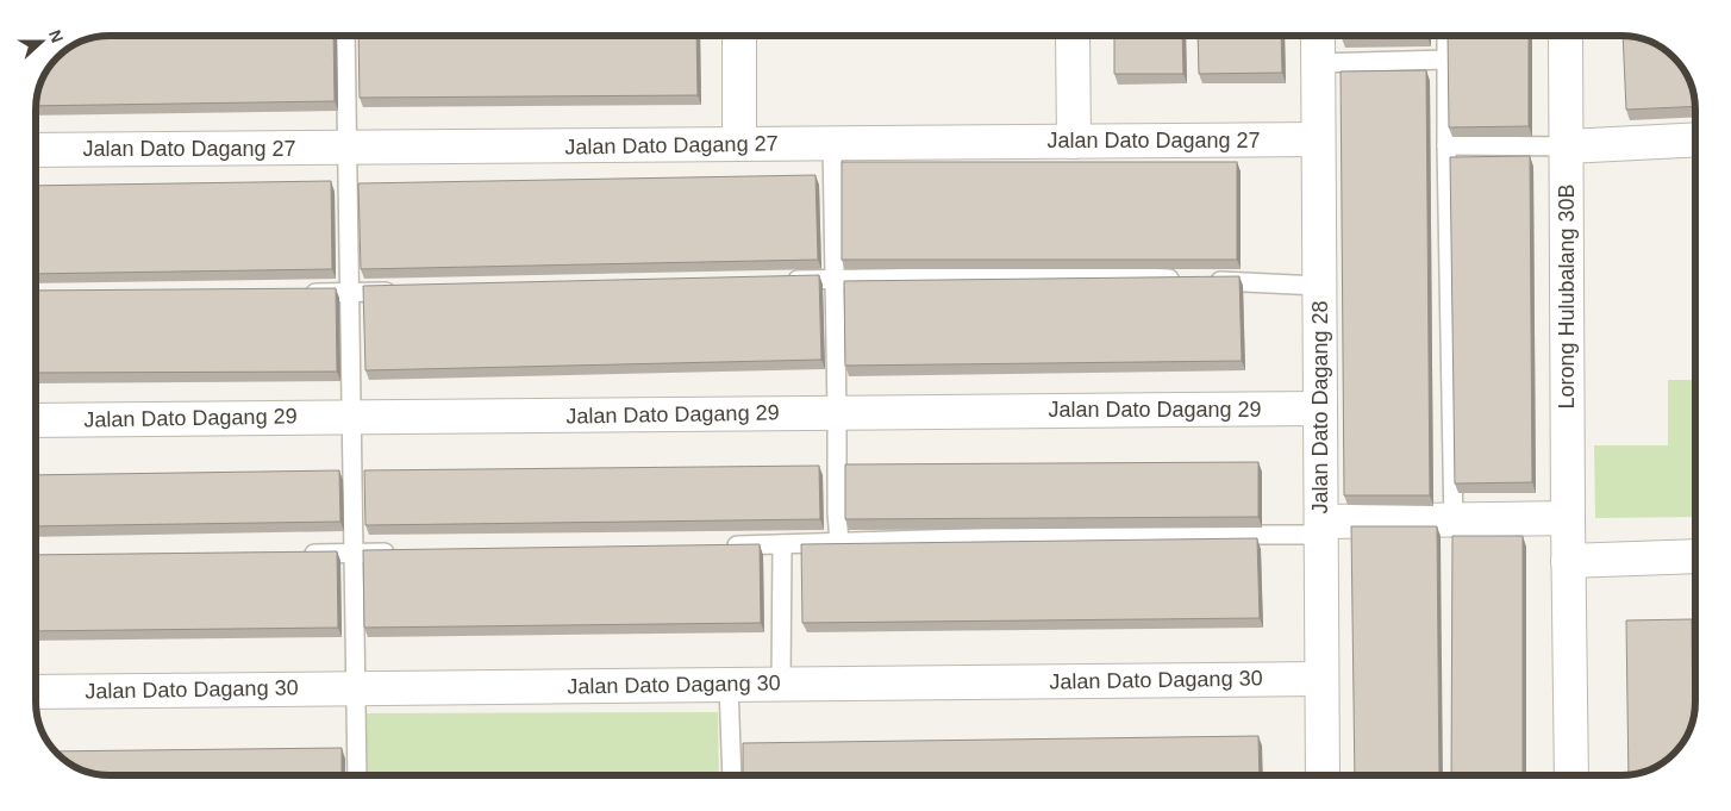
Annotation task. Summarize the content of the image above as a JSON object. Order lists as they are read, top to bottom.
{
  "streets": {
    "street": [
      "Jalan Dato Dagang 27",
      "Lorong Hulubalang 30B",
      "Jalan Dato Dagang 28",
      "Jalan Dato Dagang 29",
      "Jalan Dato Dagang 30"
    ]
  },
  "crossings": [
    ["Jalan Dato Dagang 27", "Jalan Dato Dagang 28"],
    ["Jalan Dato Dagang 28", "Jalan Dato Dagang 29"],
    ["Jalan Dato Dagang 28", "Jalan Dato Dagang 30"]
  ],
  "north": "right"
}
